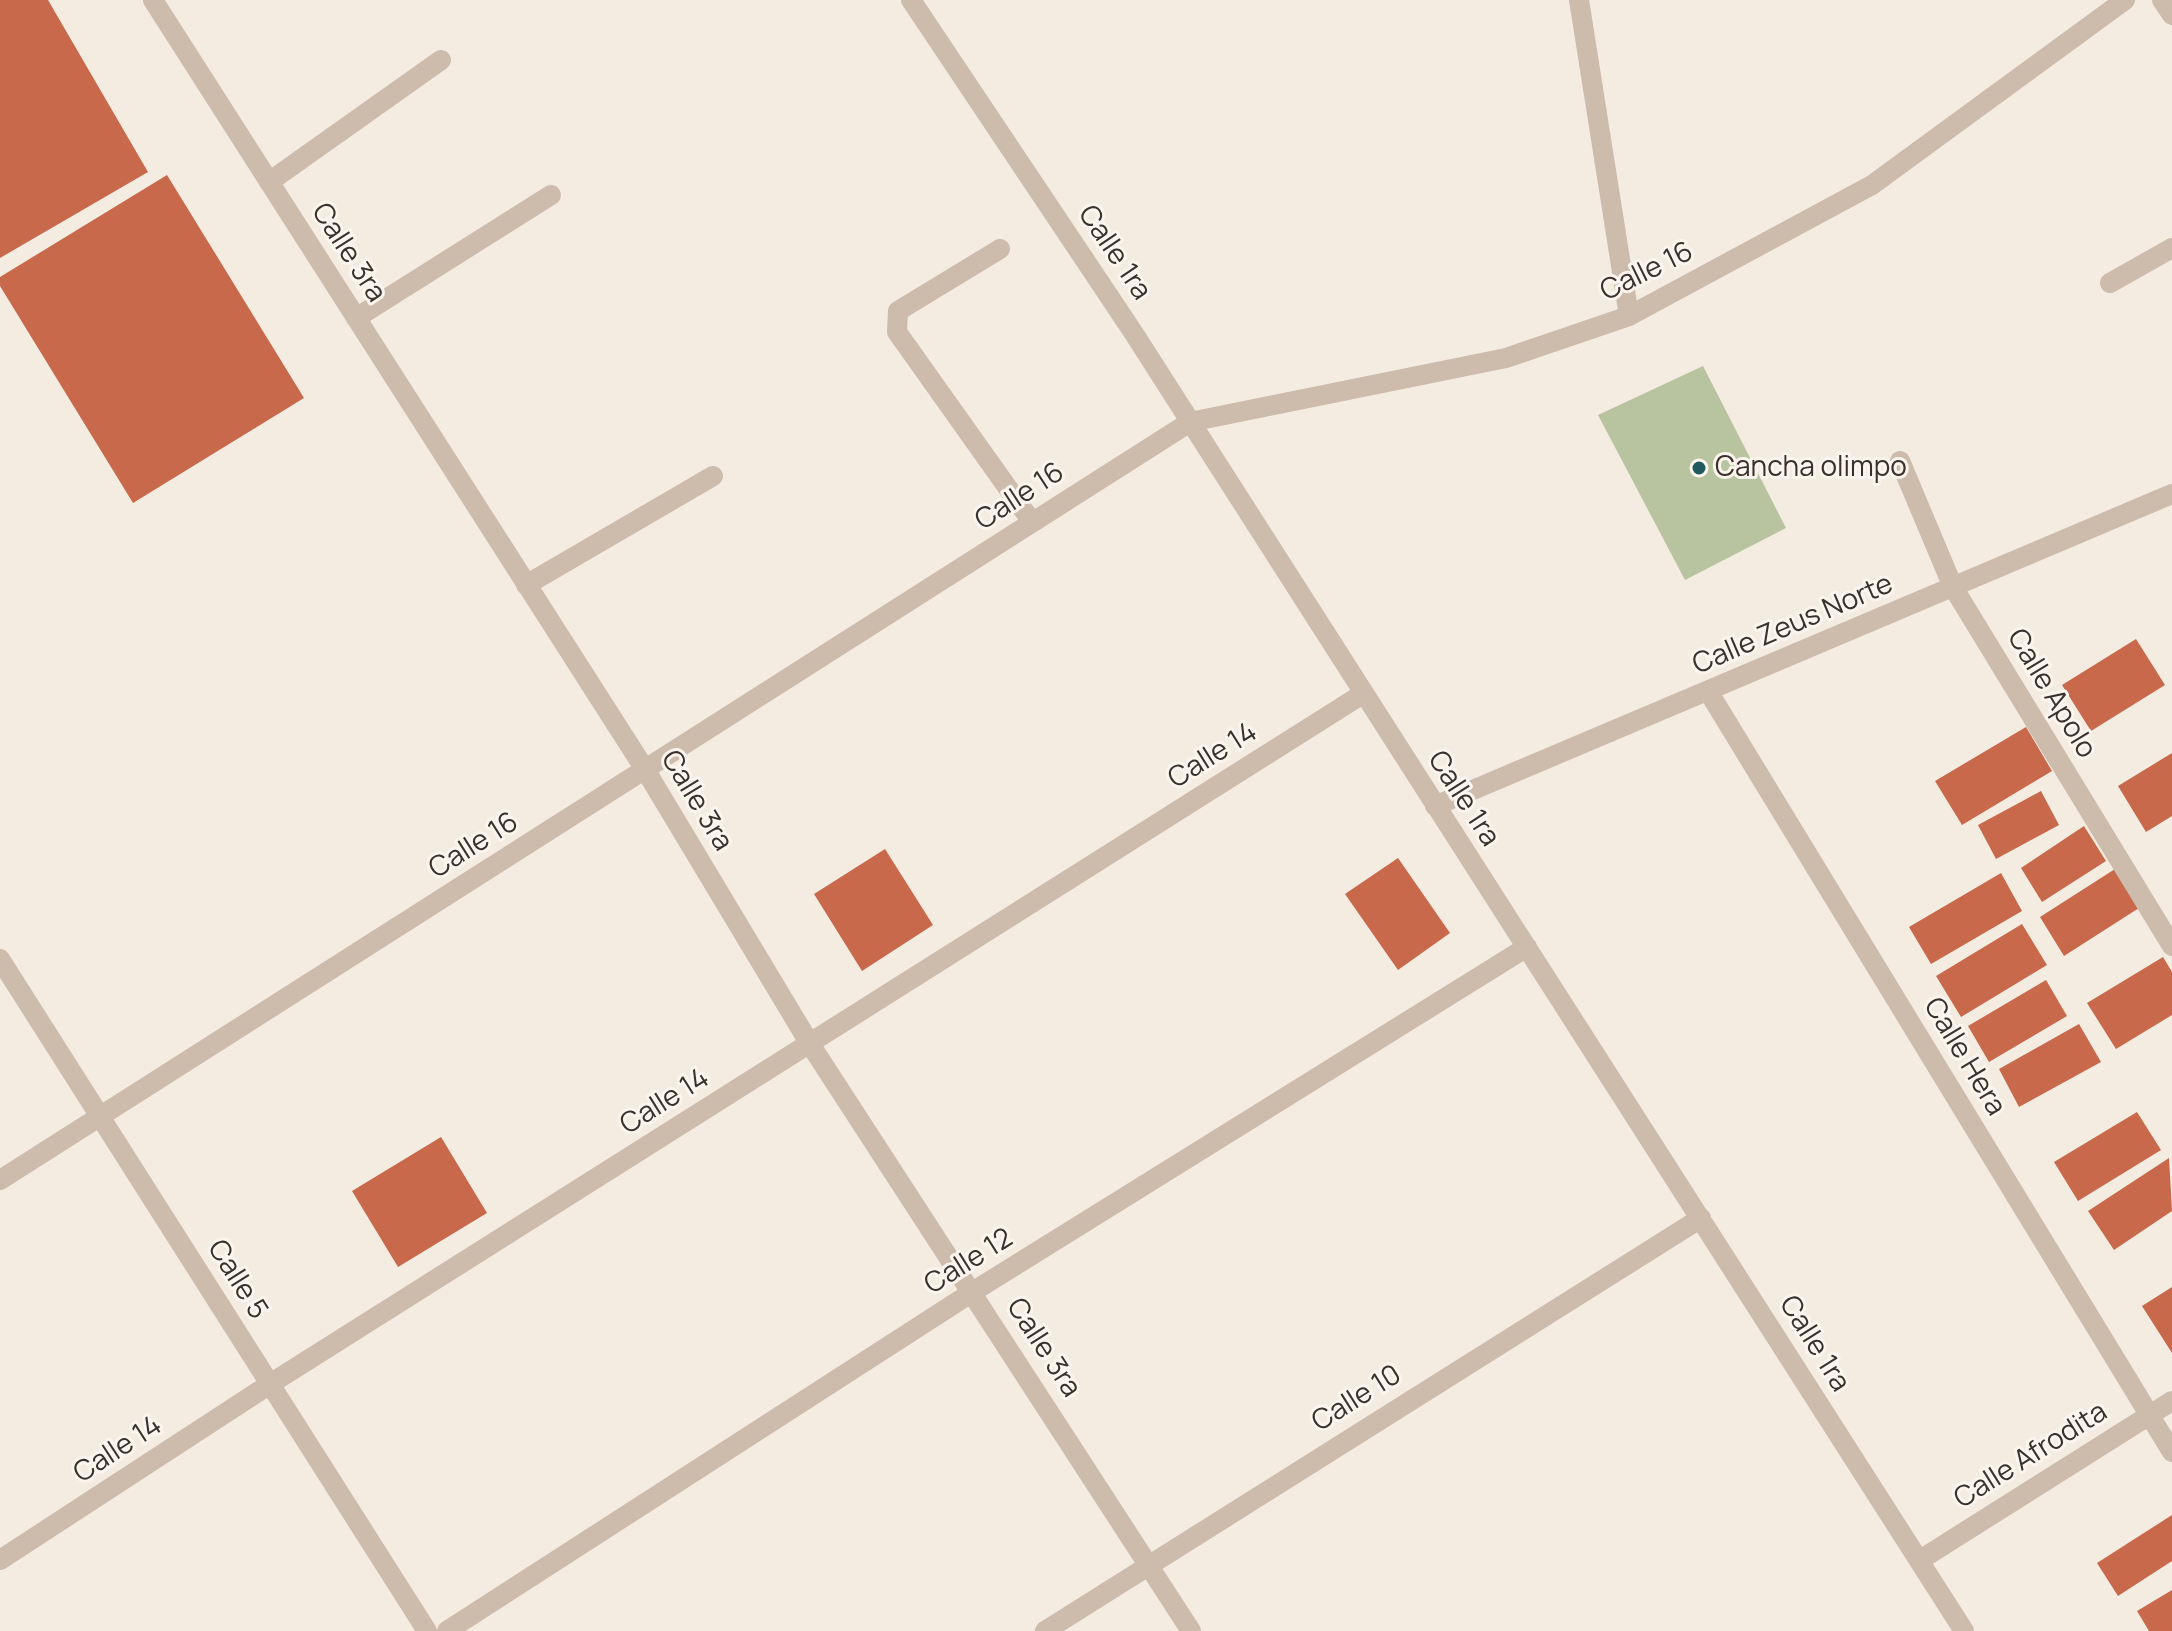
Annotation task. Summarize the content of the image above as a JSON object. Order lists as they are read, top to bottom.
{
  "streets": {
    "street": [
      "Calle 3ra",
      "Calle 1ra",
      "Calle 16",
      "Calle Zeus Norte",
      "Calle Apolo",
      "Calle 14",
      "Calle Hera",
      "Calle 12",
      "Calle 5",
      "Calle 10",
      "Calle Afrodita"
    ]
  },
  "crossings": [
    ["Calle 3ra", "Calle 16"],
    ["Calle 3ra", "Calle 14"],
    ["Calle 3ra", "Calle 12"],
    ["Calle 3ra", "Calle 10"],
    ["Calle 1ra", "Calle 16"],
    ["Calle 1ra", "Calle Zeus Norte"],
    ["Calle 1ra", "Calle 14"],
    ["Calle 1ra", "Calle 12"],
    ["Calle 1ra", "Calle 10"],
    ["Calle 1ra", "Calle Afrodita"],
    ["Calle 16", "Calle 5"],
    ["Calle Zeus Norte", "Calle Apolo"],
    ["Calle Zeus Norte", "Calle Hera"],
    ["Calle 14", "Calle 5"],
    ["Calle Hera", "Calle Afrodita"]
  ],
  "places": ["Cancha olimpo"]
}
